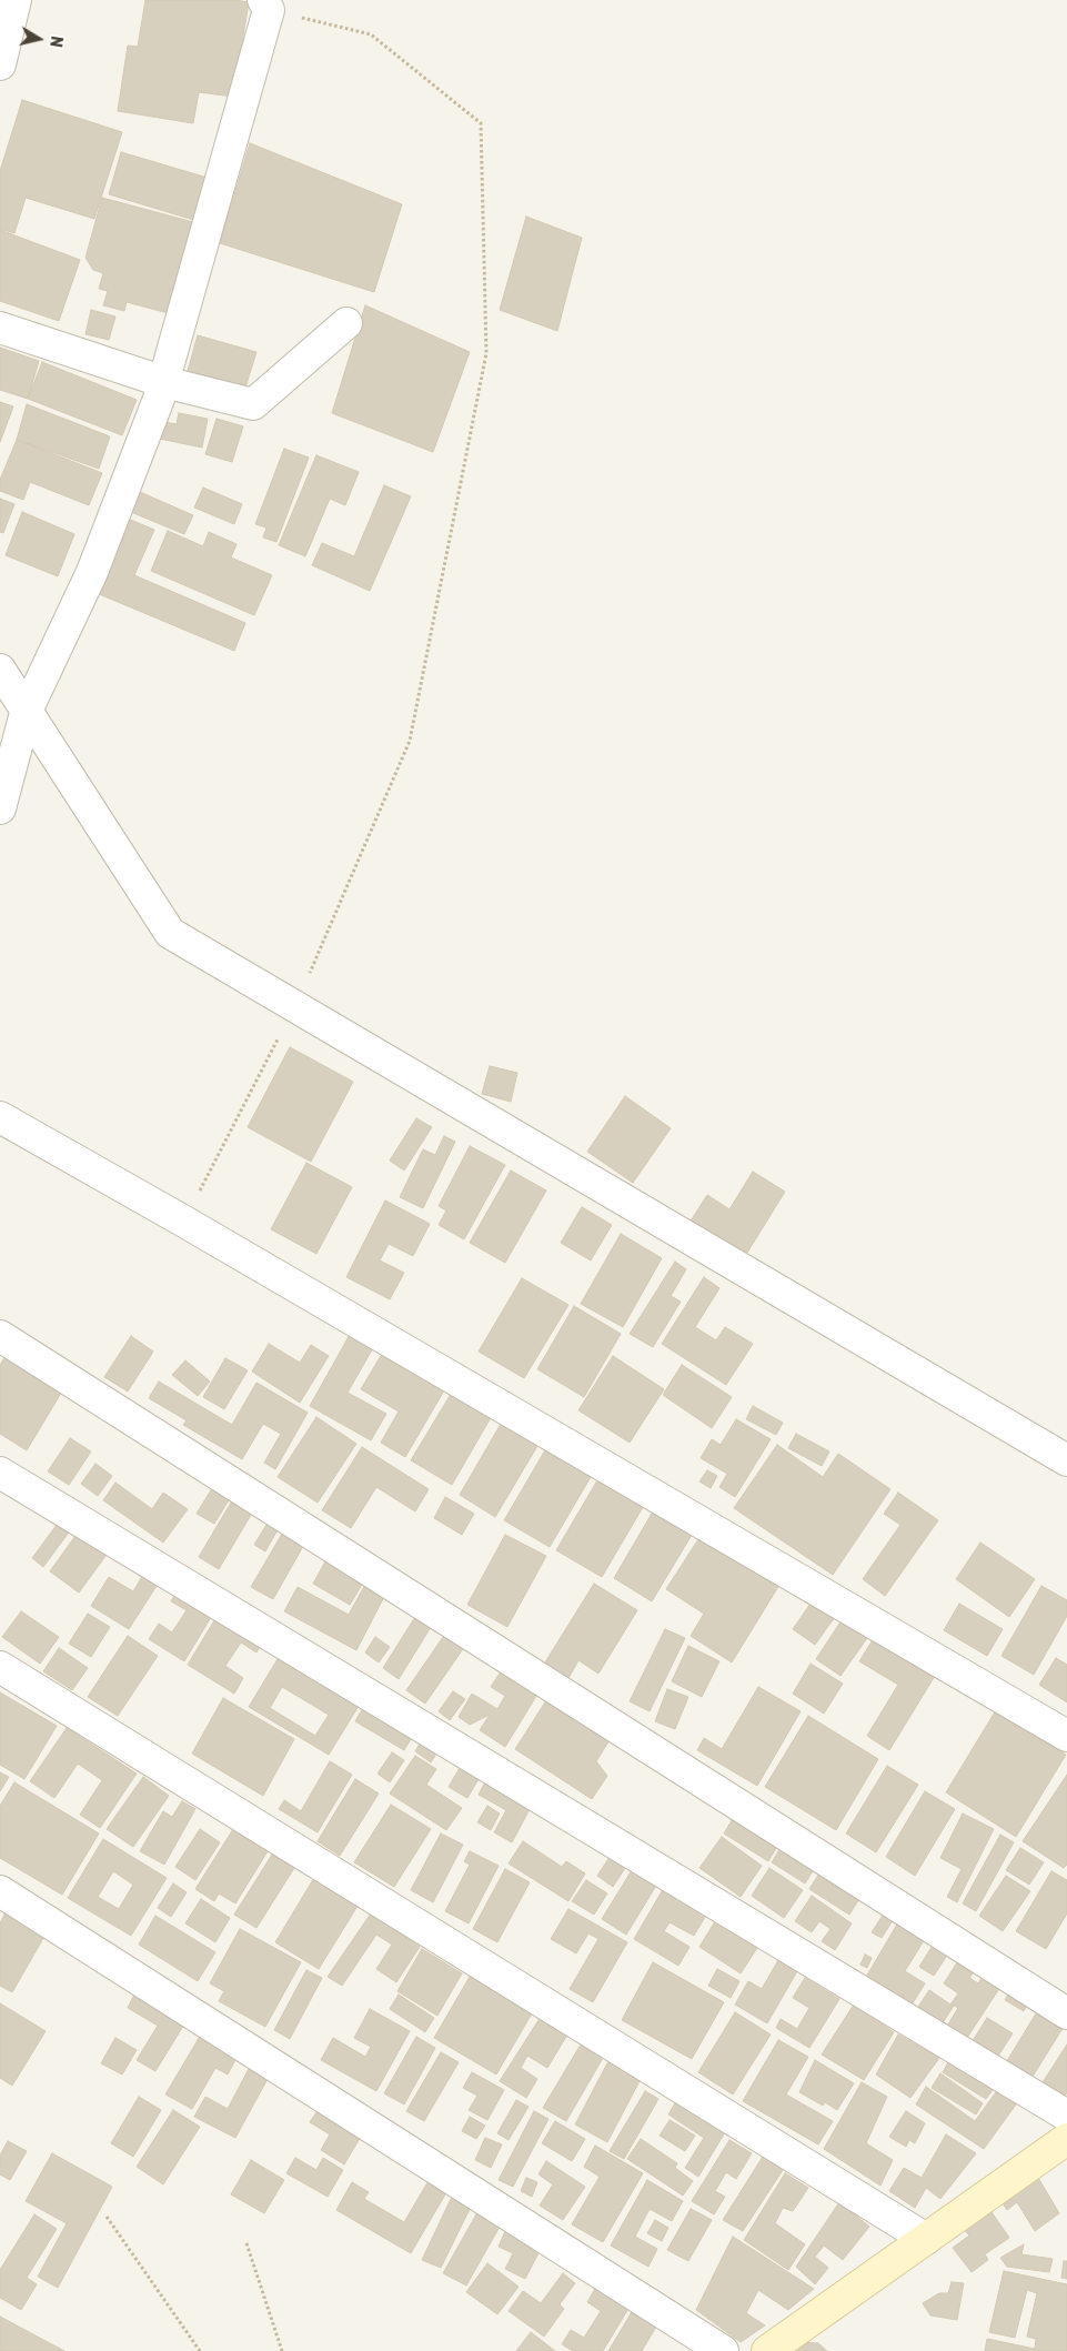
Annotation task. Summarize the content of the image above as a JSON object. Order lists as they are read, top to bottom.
{
  "north": "right"
}
